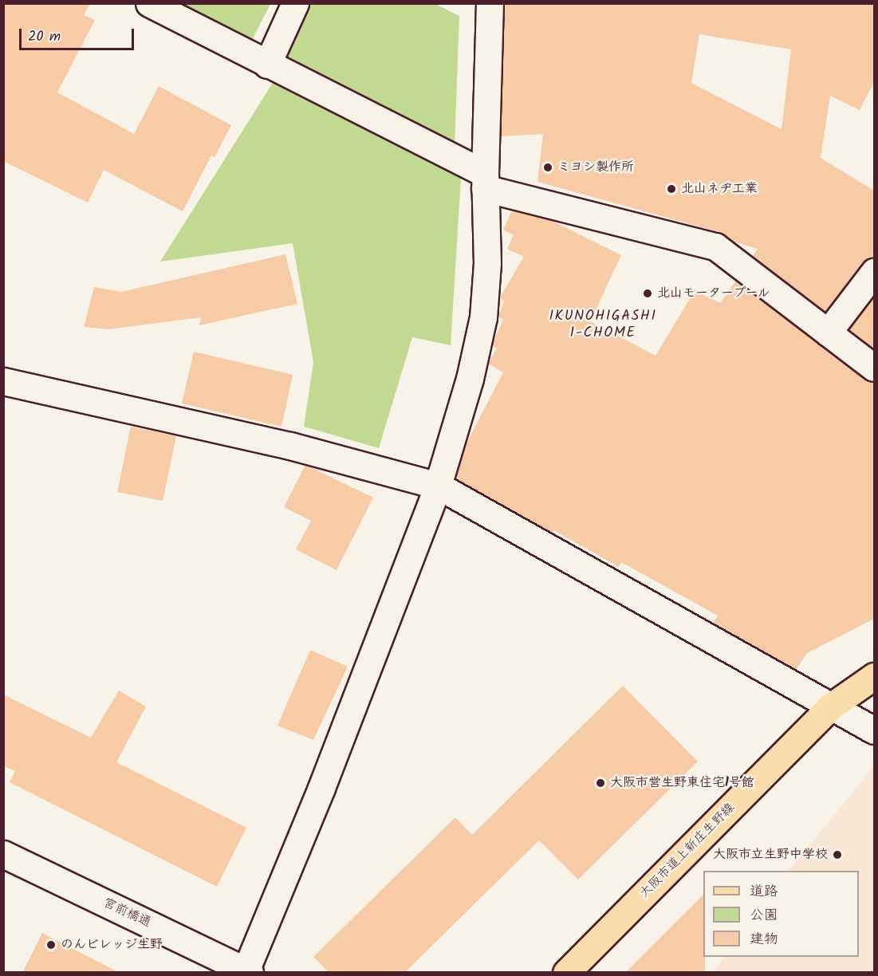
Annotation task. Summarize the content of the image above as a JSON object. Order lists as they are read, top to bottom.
{
  "streets": {
    "main road": ["大阪市道上新庄生野線"],
    "street": ["宮前橋通"]
  },
  "districts": ["IKUNOHIGASHI 1-CHOME"],
  "places": [
    "ミヨシ製作所",
    "北山ネヂ工業",
    "北山モータープール",
    "大阪市営生野東住宅1号館",
    "大阪市立生野中学校",
    "のんビレッジ生野"
  ],
  "legend": ["道路", "公園", "建物"],
  "scale_bar": "20 m"
}
